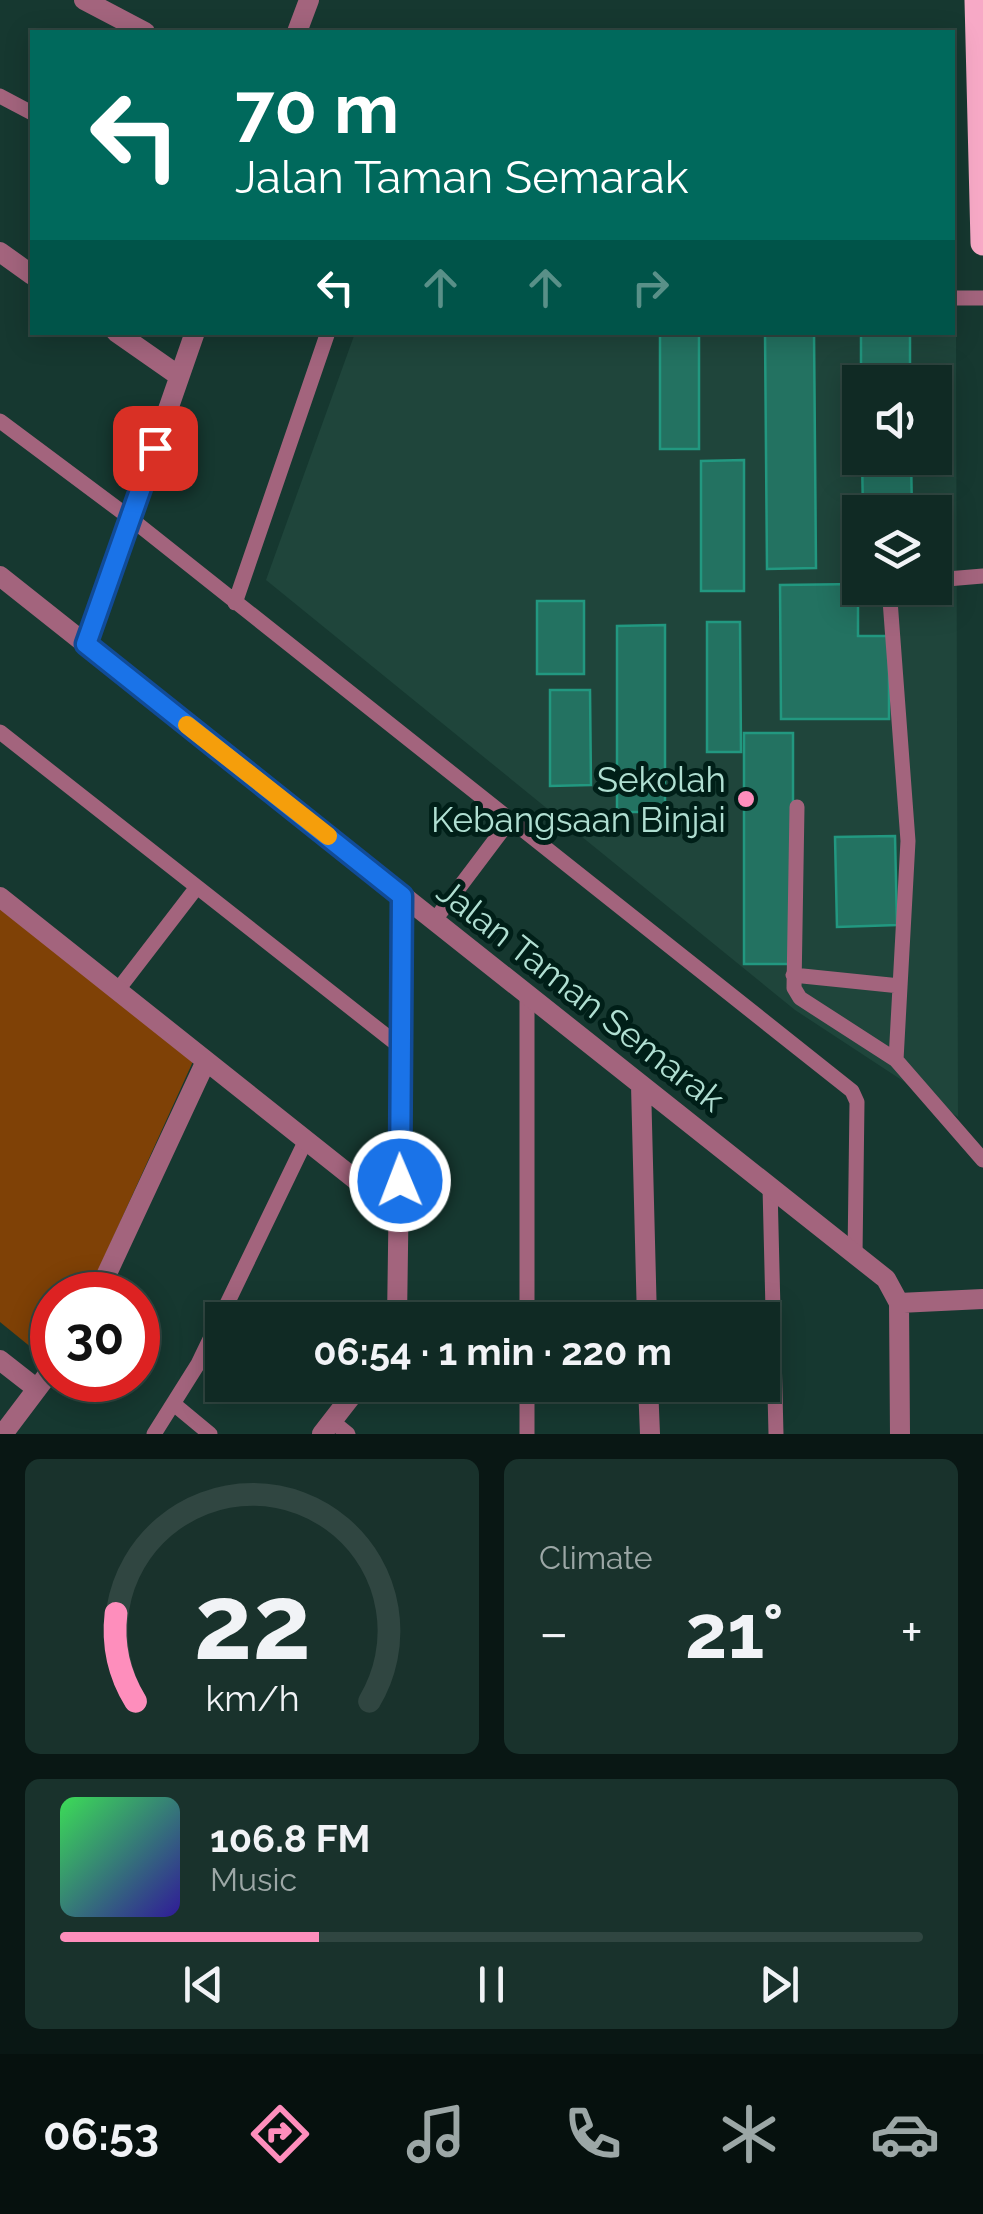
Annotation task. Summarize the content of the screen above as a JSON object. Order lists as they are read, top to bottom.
{
  "streets": {
    "street": ["Jalan Taman Semarak"]
  },
  "places": ["Sekolah Kebangsaan Binjai"],
  "page": {
    "turn": ["70 m", "Jalan Taman Semarak"],
    "limit": "30",
    "trip": "06:54 · 1 min · 220 m",
    "tile": "Climate",
    "heat": ["−", "21°", "+"],
    "song": ["106.8 FM", "Music"],
    "tabs": "06:53",
    "gauge": ["22", "km/h"]
  }
}
